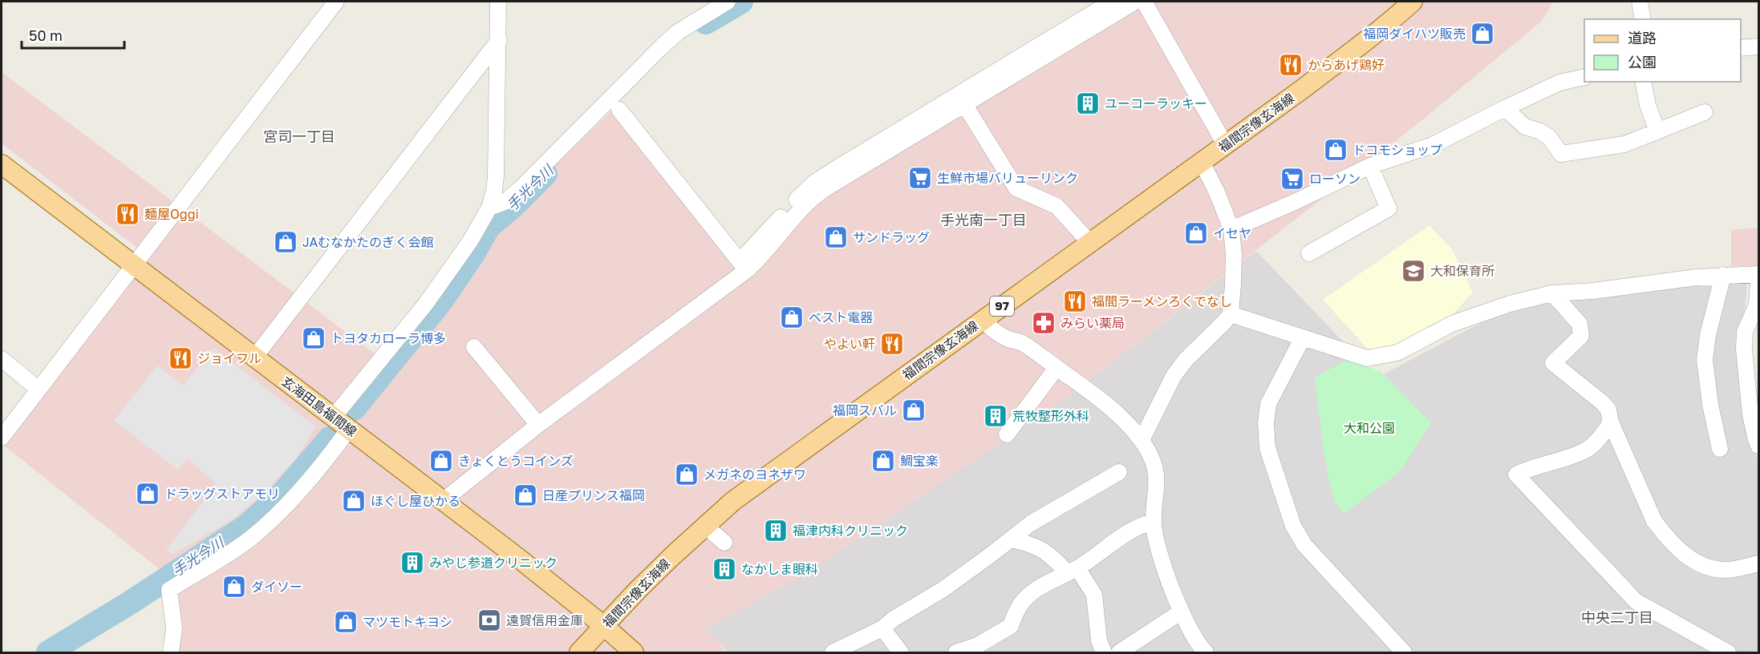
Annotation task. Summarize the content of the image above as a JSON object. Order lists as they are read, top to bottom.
{
  "streets": {
    "main road": ["福間宗像玄海線", "97", "玄海田島福間線"]
  },
  "crossings": [
    ["福間宗像玄海線", "玄海田島福間線"]
  ],
  "districts": ["宮司一丁目", "手光南一丁目", "中央二丁目"],
  "water": ["手光今川"],
  "parks": ["大和公園"],
  "places": {
    "shop": [
      "福岡ダイハツ販売",
      "ドコモショップ",
      "イセヤ",
      "サンドラッグ",
      "JAむなかたのぎく会館",
      "ベスト電器",
      "トヨタカローラ博多",
      "福岡スバル",
      "きょくとうコインズ",
      "鯛宝楽",
      "メガネのヨネザワ",
      "ドラッグストアモリ",
      "日産プリンス福岡",
      "ほぐし屋ひかる",
      "ダイソー",
      "マツモトキヨシ"
    ],
    "restaurant": [
      "からあげ鶏好",
      "麺屋Oggi",
      "福間ラーメンろくでなし",
      "やよい軒",
      "ジョイフル"
    ],
    "building": [
      "ユーコーラッキー",
      "荒牧整形外科",
      "福津内科クリニック",
      "みやじ参道クリニック",
      "なかしま眼科"
    ],
    "supermarket": ["生鮮市場バリューリンク", "ローソン"],
    "school or university": ["大和保育所"],
    "pharmacy": ["みらい薬局"],
    "bank": ["遠賀信用金庫"]
  },
  "legend": ["道路", "公園"],
  "scale_bar": "50 m"
}
